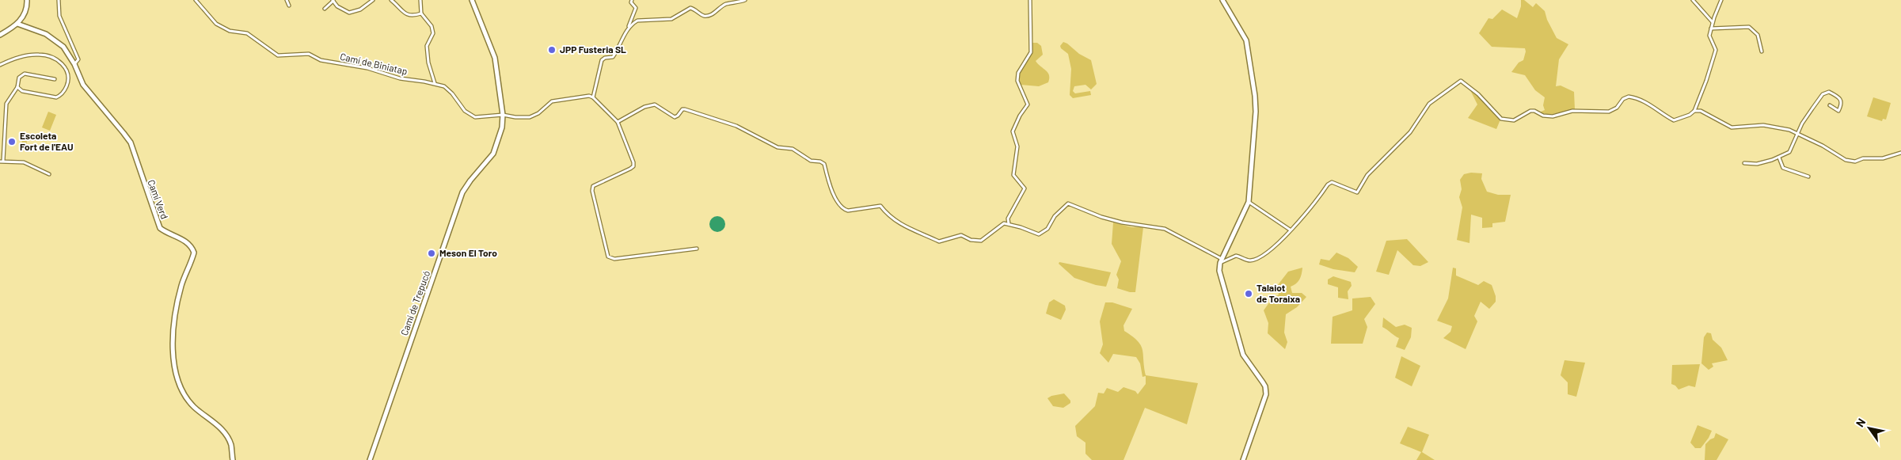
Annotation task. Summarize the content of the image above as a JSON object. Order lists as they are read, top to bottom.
{
  "streets": {
    "street": ["Camí de Biniatap", "Camí Verd", "Camí de Trepucó"]
  },
  "crossings": [
    ["Camí de Biniatap", "Camí de Trepucó"]
  ],
  "places": [
    "JPP Fusteria SL",
    "Escoleta Fort de l'EAU",
    "Meson El Toro",
    "Talaiot de Toraixa"
  ],
  "north": "top left"
}
